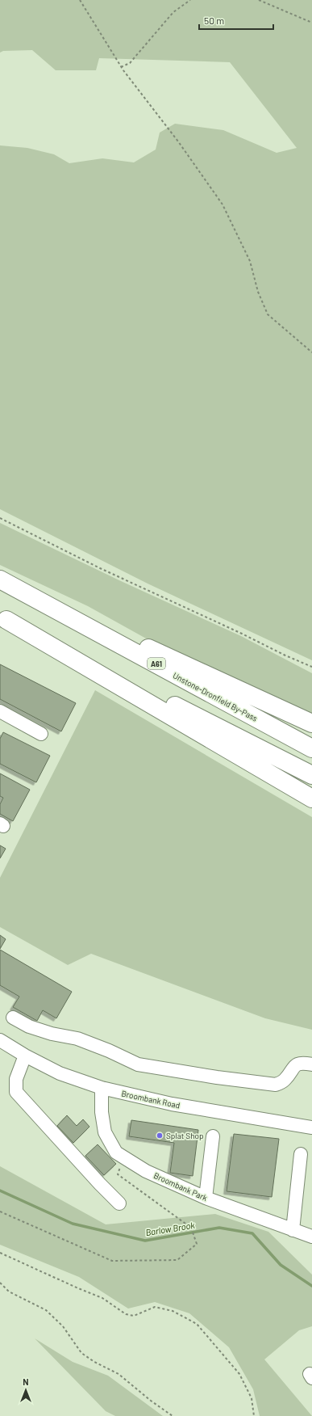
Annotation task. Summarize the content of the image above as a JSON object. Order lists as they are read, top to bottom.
{
  "streets": {
    "highway": ["A61", "Unstone-Dronfield By-Pass"],
    "street": ["Broombank Road", "Broombank Park"]
  },
  "crossings": [
    ["A61", "Unstone-Dronfield By-Pass"],
    ["Broombank Road", "Broombank Park"]
  ],
  "water": ["Barlow Brook"],
  "places": ["Splat Shop"],
  "scale_bar": "50 m",
  "north": "top"
}
